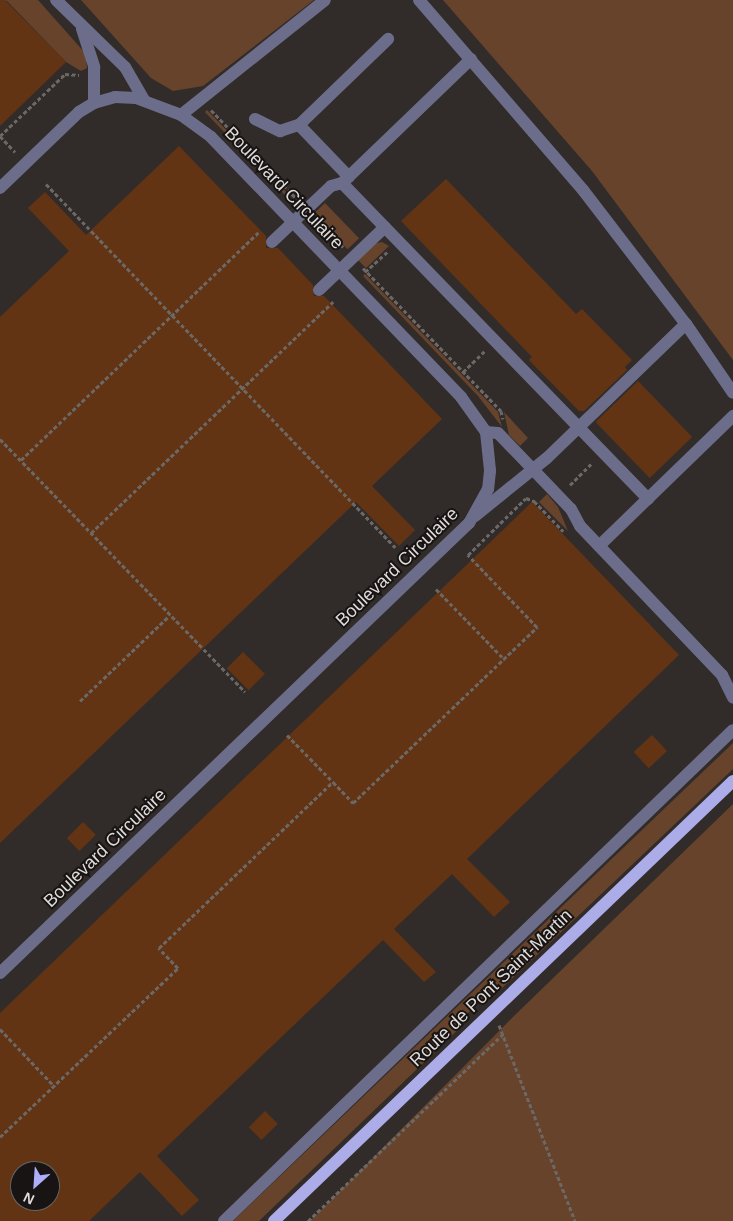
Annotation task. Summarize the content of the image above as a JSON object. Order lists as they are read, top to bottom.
{
  "streets": {
    "main road": ["Route de Pont Saint-Martin"],
    "lane": ["Boulevard Circulaire"]
  },
  "north": "bottom left"
}
